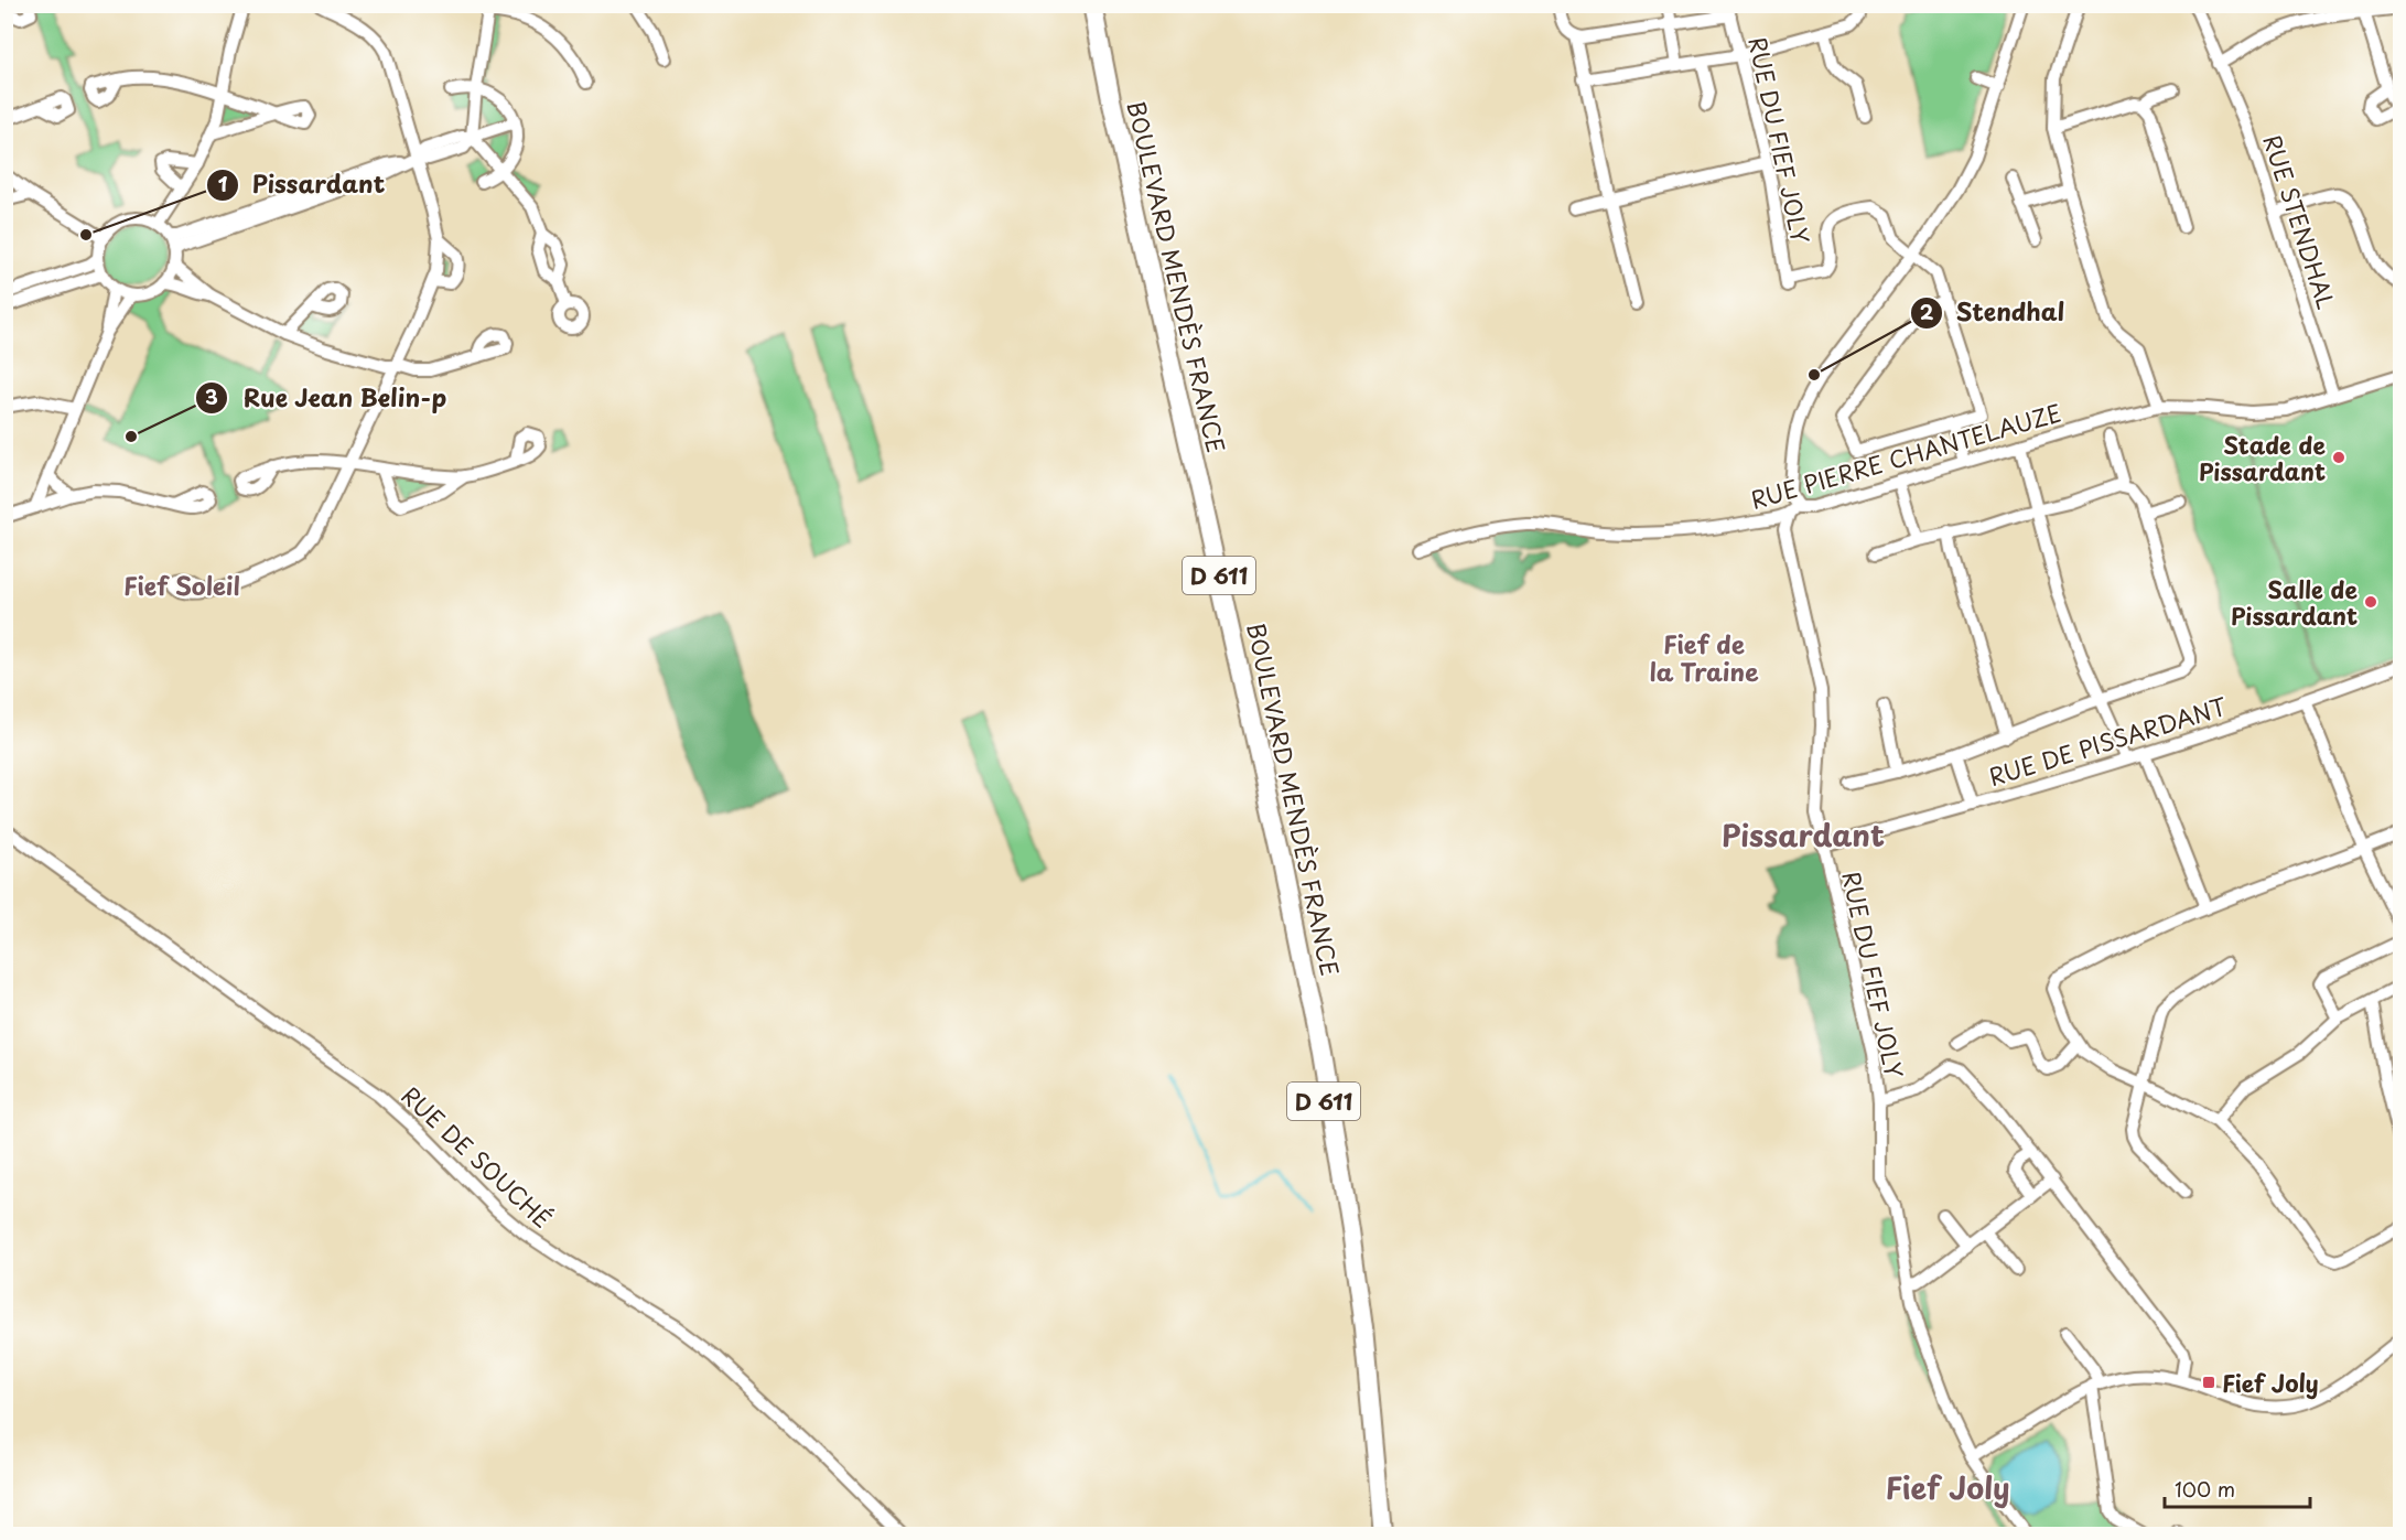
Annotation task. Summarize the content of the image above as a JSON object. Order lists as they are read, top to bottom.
{
  "streets": {
    "main road": ["BOULEVARD MENDÈS FRANCE", "D 611"],
    "street": [
      "RUE DU FIEF JOLY",
      "RUE STENDHAL",
      "RUE PIERRE CHANTELAUZE",
      "RUE DE PISSARDANT",
      "RUE DE SOUCHÉ"
    ]
  },
  "crossings": [
    ["RUE DU FIEF JOLY", "RUE PIERRE CHANTELAUZE"],
    ["RUE DU FIEF JOLY", "RUE DE PISSARDANT"],
    ["RUE STENDHAL", "RUE PIERRE CHANTELAUZE"]
  ],
  "districts": [
    "Fief Soleil",
    "Fief de la Traine",
    "Pissardant",
    "Fief Joly"
  ],
  "places": {
    "other": [
      "Pissardant",
      "Stendhal",
      "Rue Jean Belin-p",
      "Stade de Pissardant",
      "Salle de Pissardant"
    ],
    "transit": ["Fief Joly"]
  },
  "scale_bar": "100 m"
}
